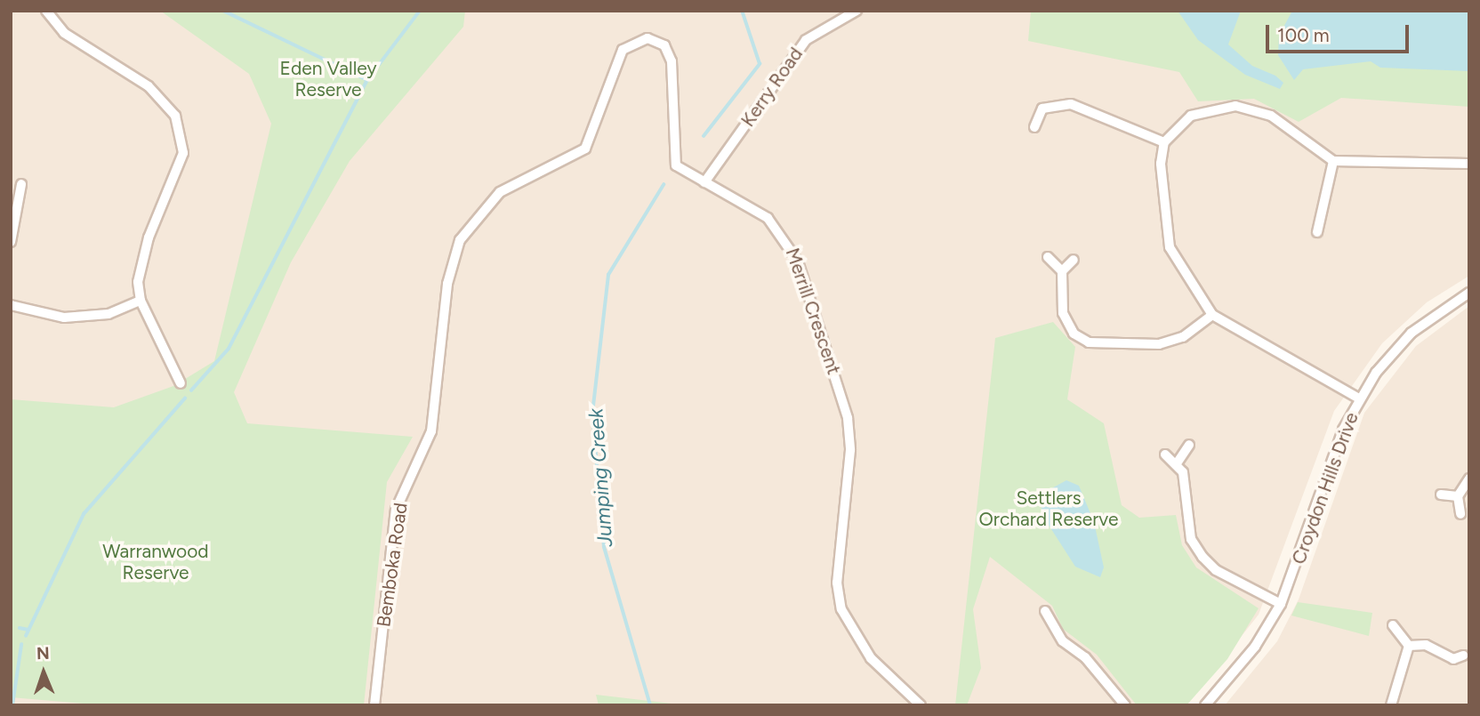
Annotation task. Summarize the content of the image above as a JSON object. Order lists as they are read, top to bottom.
{
  "streets": {
    "street": [
      "Kerry Road",
      "Merrill Crescent",
      "Croydon Hills Drive",
      "Bemboka Road"
    ]
  },
  "crossings": [
    ["Kerry Road", "Merrill Crescent"],
    ["Merrill Crescent", "Bemboka Road"]
  ],
  "water": ["Jumping Creek"],
  "parks": ["Eden Valley Reserve", "Settlers Orchard Reserve", "Warranwood Reserve"],
  "scale_bar": "100 m",
  "north": "top"
}
